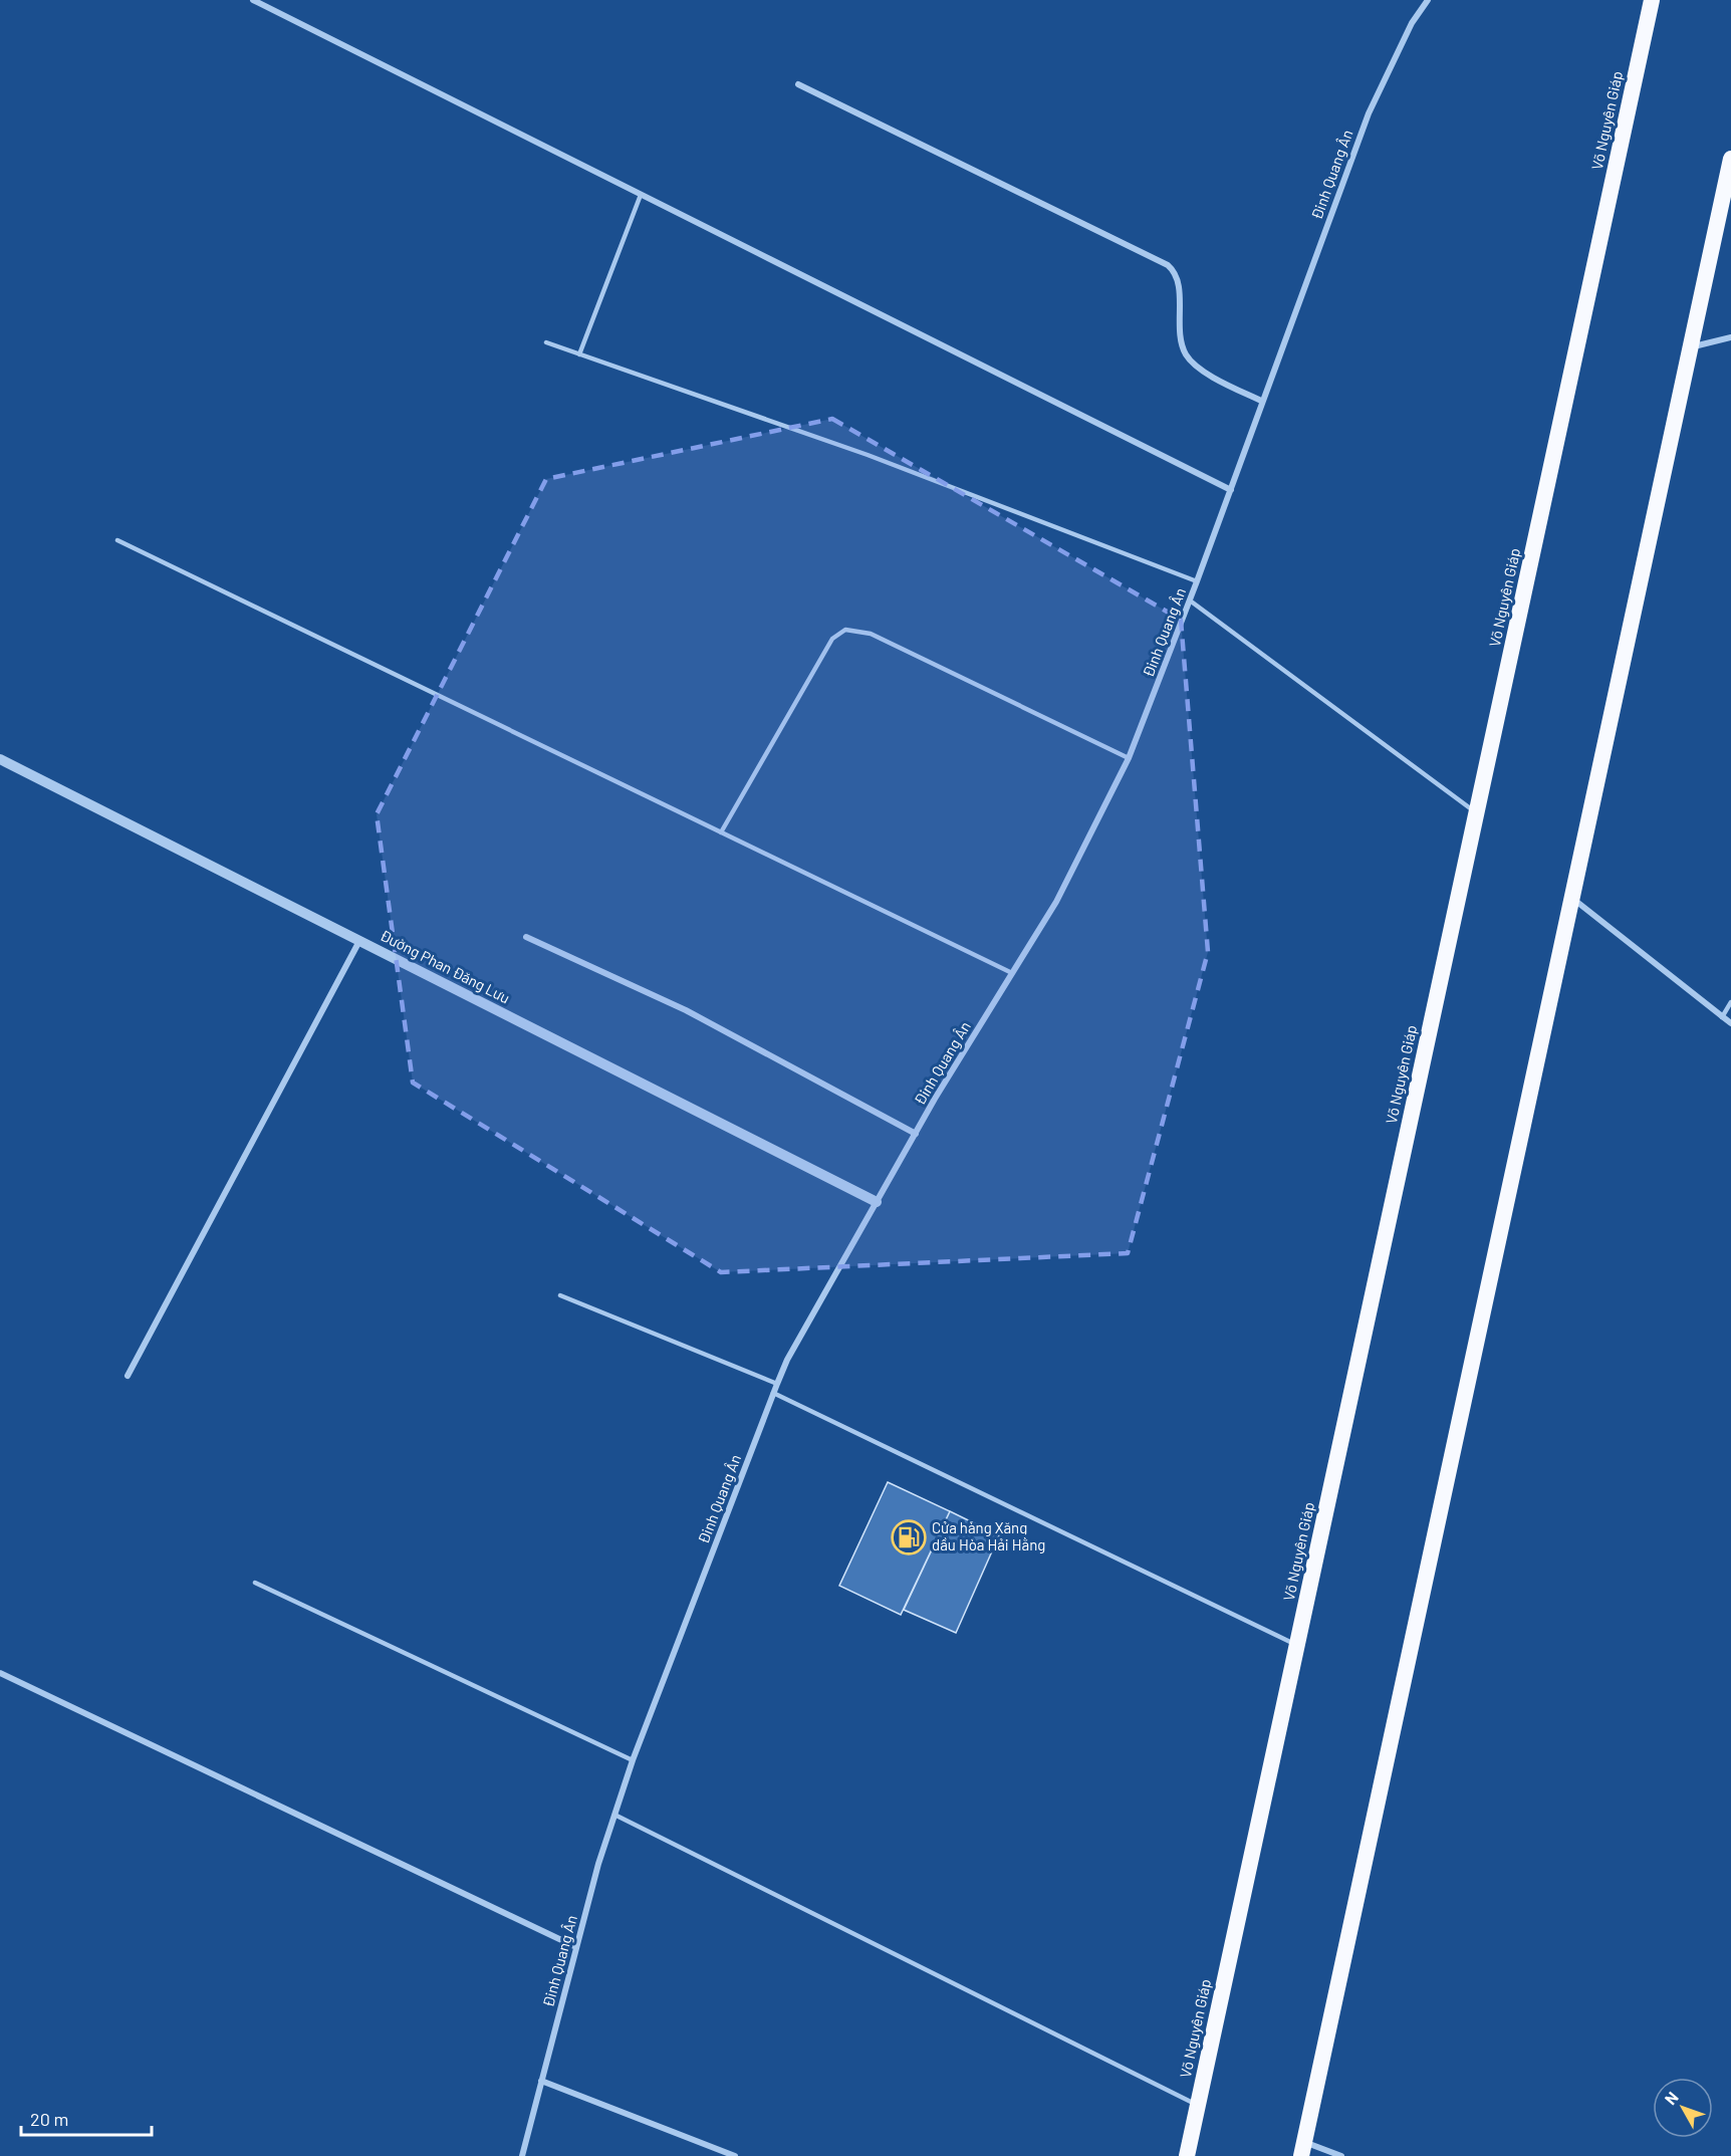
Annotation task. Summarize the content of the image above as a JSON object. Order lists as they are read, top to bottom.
{
  "streets": {
    "highway": ["Võ Nguyên Giáp"],
    "street": ["Đinh Quang Ân", "Đường Phan Đăng Lưu"]
  },
  "crossings": [
    ["Đinh Quang Ân", "Đường Phan Đăng Lưu"]
  ],
  "places": {
    "fuel station": ["Cửa hàng Xăng dầu Hòa Hải Hằng"]
  },
  "scale_bar": "20 m",
  "north": "top left"
}
